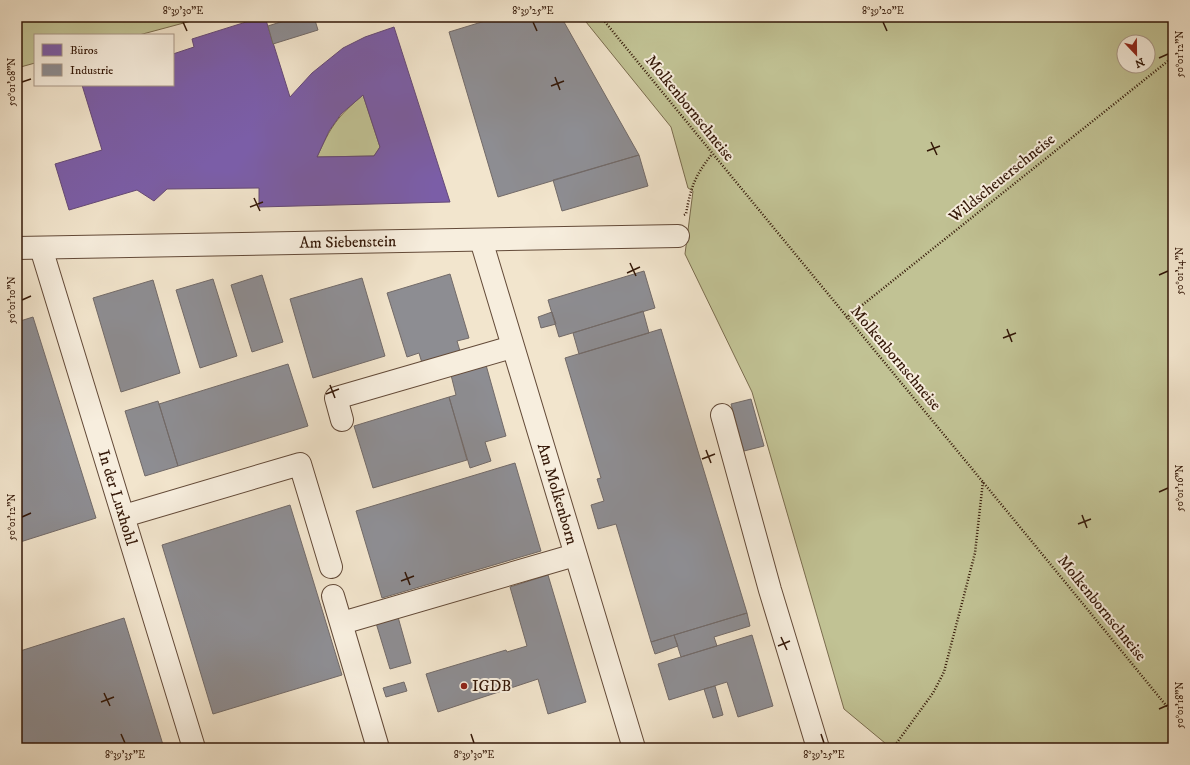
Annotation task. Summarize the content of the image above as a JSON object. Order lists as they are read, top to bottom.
{
  "streets": {
    "street": ["Am Siebenstein", "Am Molkenborn", "In der Luxhohl"],
    "path": ["Molkenbornschneise", "Wildscheuerschneise"]
  },
  "crossings": [
    ["Molkenbornschneise", "Wildscheuerschneise"],
    ["Am Siebenstein", "Am Molkenborn"],
    ["Am Siebenstein", "In der Luxhohl"]
  ],
  "places": ["IGDB"],
  "legend": ["Büros", "Industrie"],
  "north": "bottom",
  "coordinates": [
    "8°39'30\"E",
    "8°39'25\"E",
    "8°39'20\"E",
    "50°01'12\"N",
    "50°01'08\"N",
    "50°01'14\"N",
    "50°01'10\"N",
    "50°01'16\"N",
    "50°01'18\"N",
    "8°39'35\"E"
  ]
}
